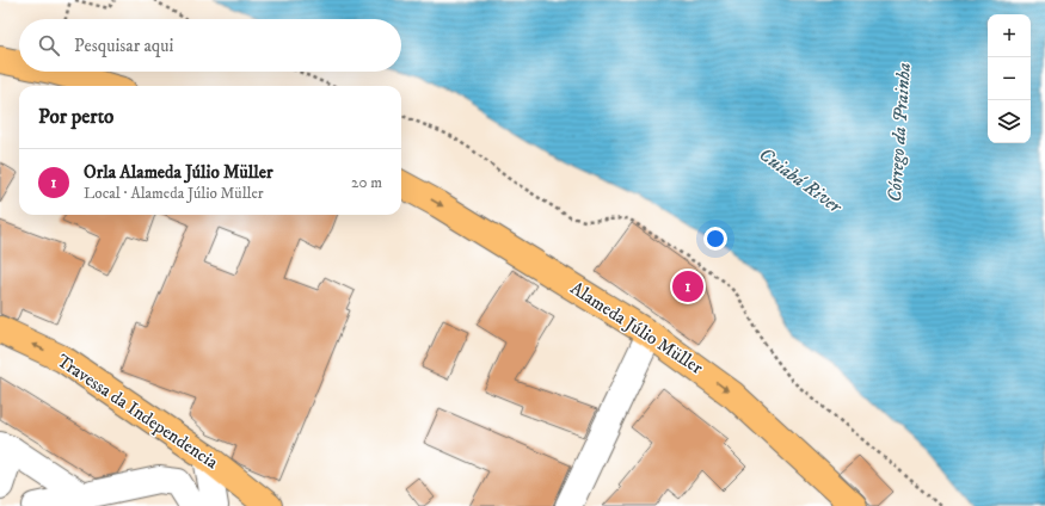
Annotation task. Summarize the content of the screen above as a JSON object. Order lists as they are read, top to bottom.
{
  "streets": {
    "main road": ["Alameda Júlio Müller", "Travessa da Independencia"]
  },
  "one_way": ["Alameda Júlio Müller", "Travessa da Independencia"],
  "water": ["Córrego da Prainha", "Cuiabá River"],
  "page": {
    "map_buttons": ["+", "−"],
    "search": "Pesquisar aqui",
    "heading": "Por perto",
    "list": [
      {
        "mark": "1",
        "name": "Orla Alameda Júlio Müller",
        "note": "Local · Alameda Júlio Müller",
        "value": "20 m"
      }
    ],
    "pins": "1"
  }
}
